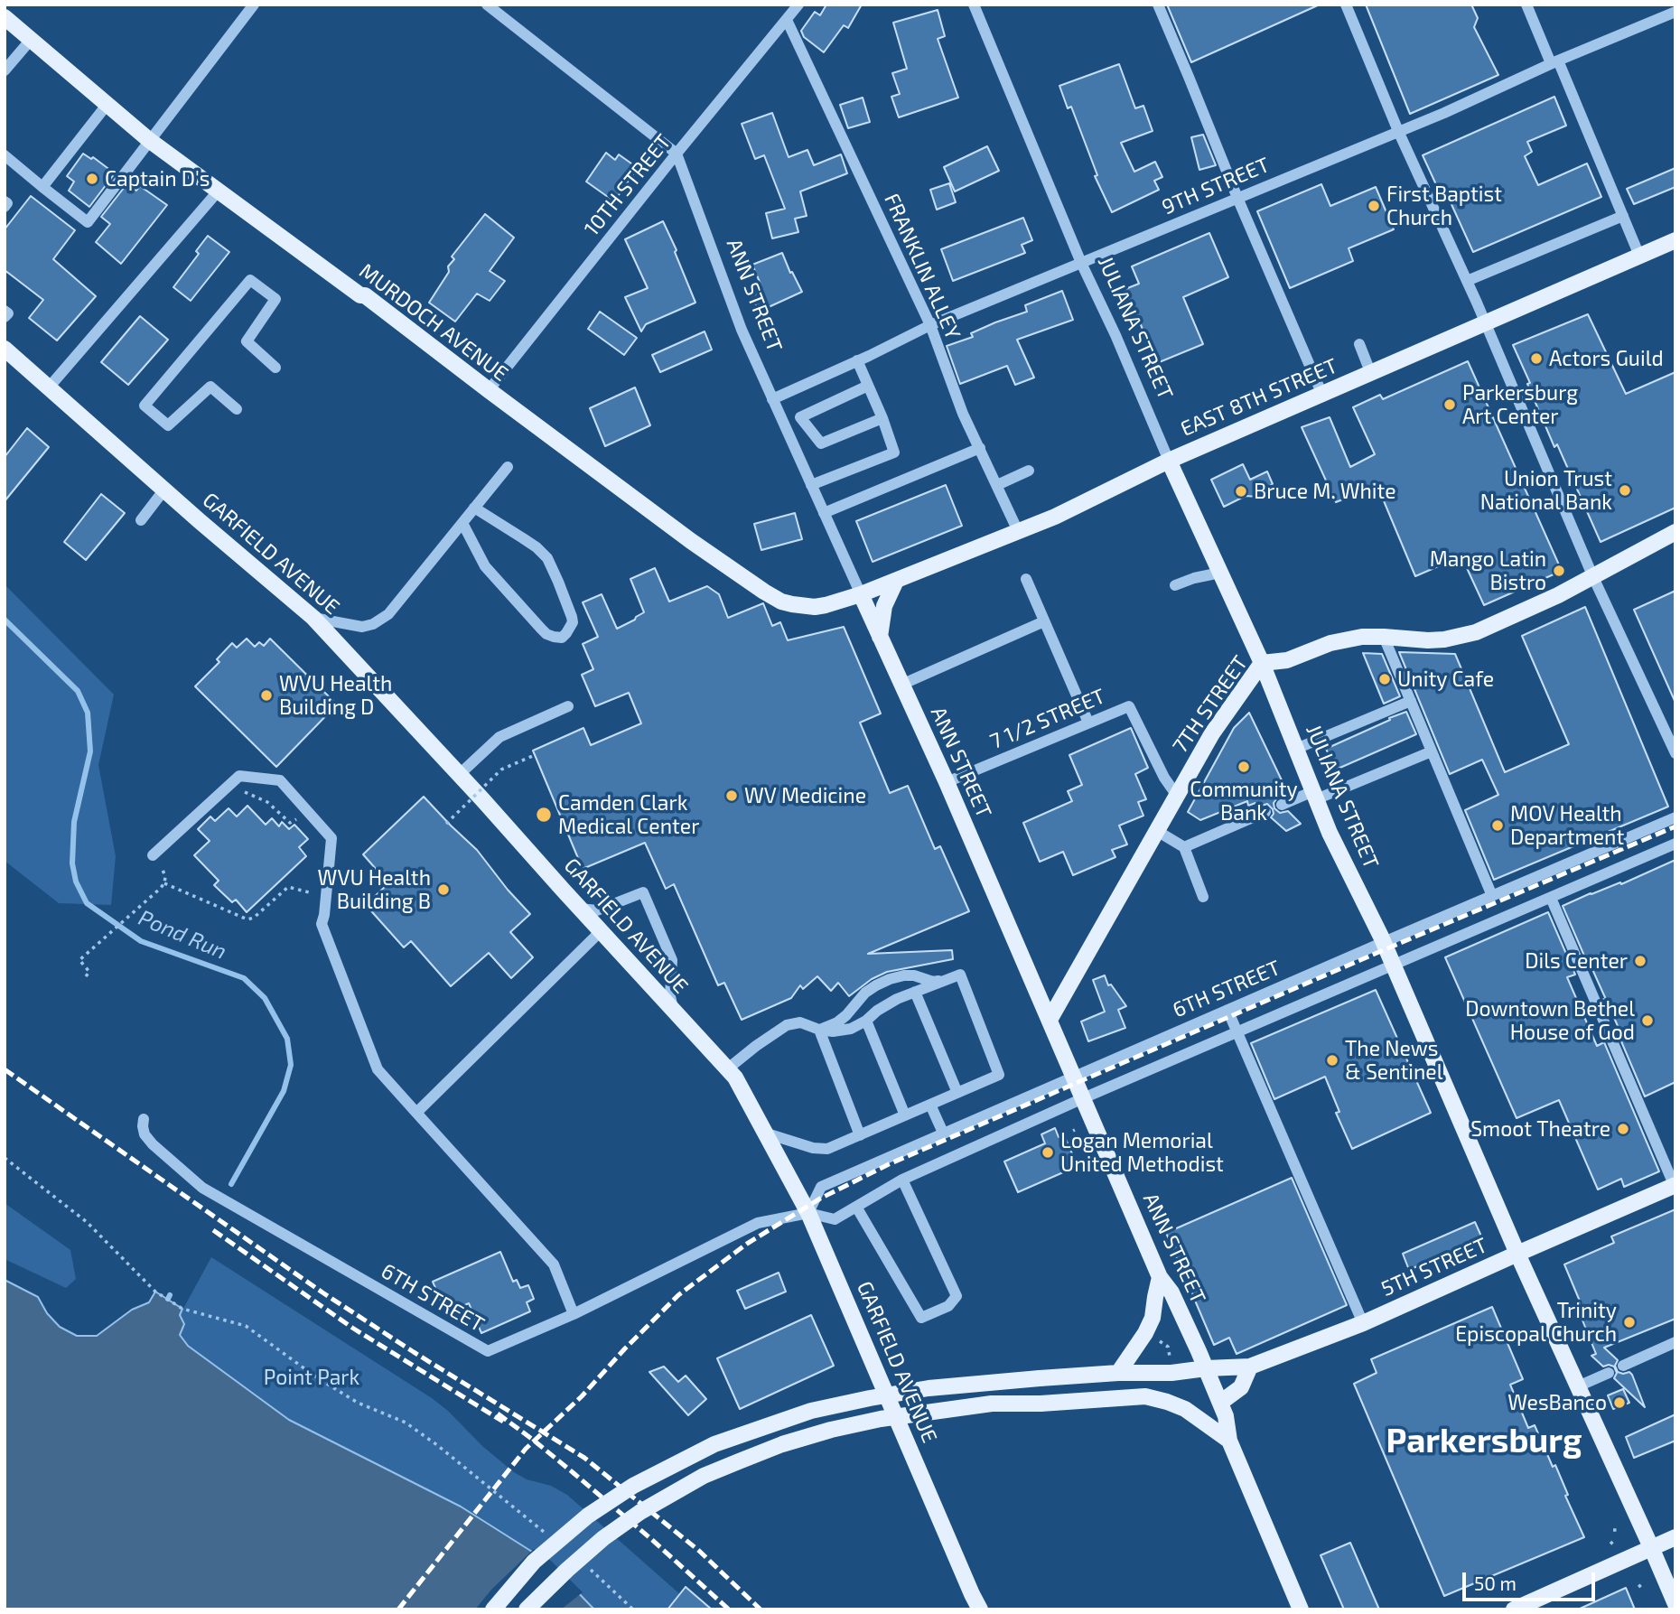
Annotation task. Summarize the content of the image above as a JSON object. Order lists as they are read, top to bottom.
{
  "streets": {
    "main road": [
      "ANN STREET",
      "MURDOCH AVENUE",
      "JULIANA STREET",
      "EAST 8TH STREET",
      "GARFIELD AVENUE",
      "7TH STREET",
      "5TH STREET"
    ],
    "street": [
      "10TH STREET",
      "9TH STREET",
      "FRANKLIN ALLEY",
      "7 1/2 STREET",
      "6TH STREET"
    ]
  },
  "crossings": [
    ["10TH STREET", "FRANKLIN ALLEY"],
    ["10TH STREET", "ANN STREET"],
    ["10TH STREET", "MURDOCH AVENUE"],
    ["9TH STREET", "FRANKLIN ALLEY"],
    ["9TH STREET", "ANN STREET"],
    ["9TH STREET", "JULIANA STREET"],
    ["FRANKLIN ALLEY", "EAST 8TH STREET"],
    ["ANN STREET", "MURDOCH AVENUE"],
    ["ANN STREET", "EAST 8TH STREET"],
    ["ANN STREET", "7TH STREET"],
    ["ANN STREET", "7 1/2 STREET"],
    ["ANN STREET", "6TH STREET"],
    ["ANN STREET", "5TH STREET"],
    ["MURDOCH AVENUE", "EAST 8TH STREET"],
    ["JULIANA STREET", "EAST 8TH STREET"],
    ["JULIANA STREET", "7TH STREET"],
    ["JULIANA STREET", "6TH STREET"],
    ["JULIANA STREET", "5TH STREET"],
    ["GARFIELD AVENUE", "6TH STREET"],
    ["7TH STREET", "7 1/2 STREET"]
  ],
  "districts": ["Parkersburg"],
  "water": ["Pond Run"],
  "parks": ["Point Park"],
  "places": [
    "Captain D's",
    "First Baptist Church",
    "Actors Guild",
    "Parkersburg Art Center",
    "Union Trust National Bank",
    "Bruce M. White",
    "Mango Latin Bistro",
    "Unity Cafe",
    "WVU Health Building D",
    "Community Bank",
    "WV Medicine",
    "Camden Clark Medical Center",
    "MOV Health Department",
    "WVU Health Building B",
    "Dils Center",
    "Downtown Bethel House of God",
    "The News & Sentinel",
    "Smoot Theatre",
    "Logan Memorial United Methodist",
    "Trinity Episcopal Church",
    "WesBanco"
  ],
  "scale_bar": "50 m"
}
